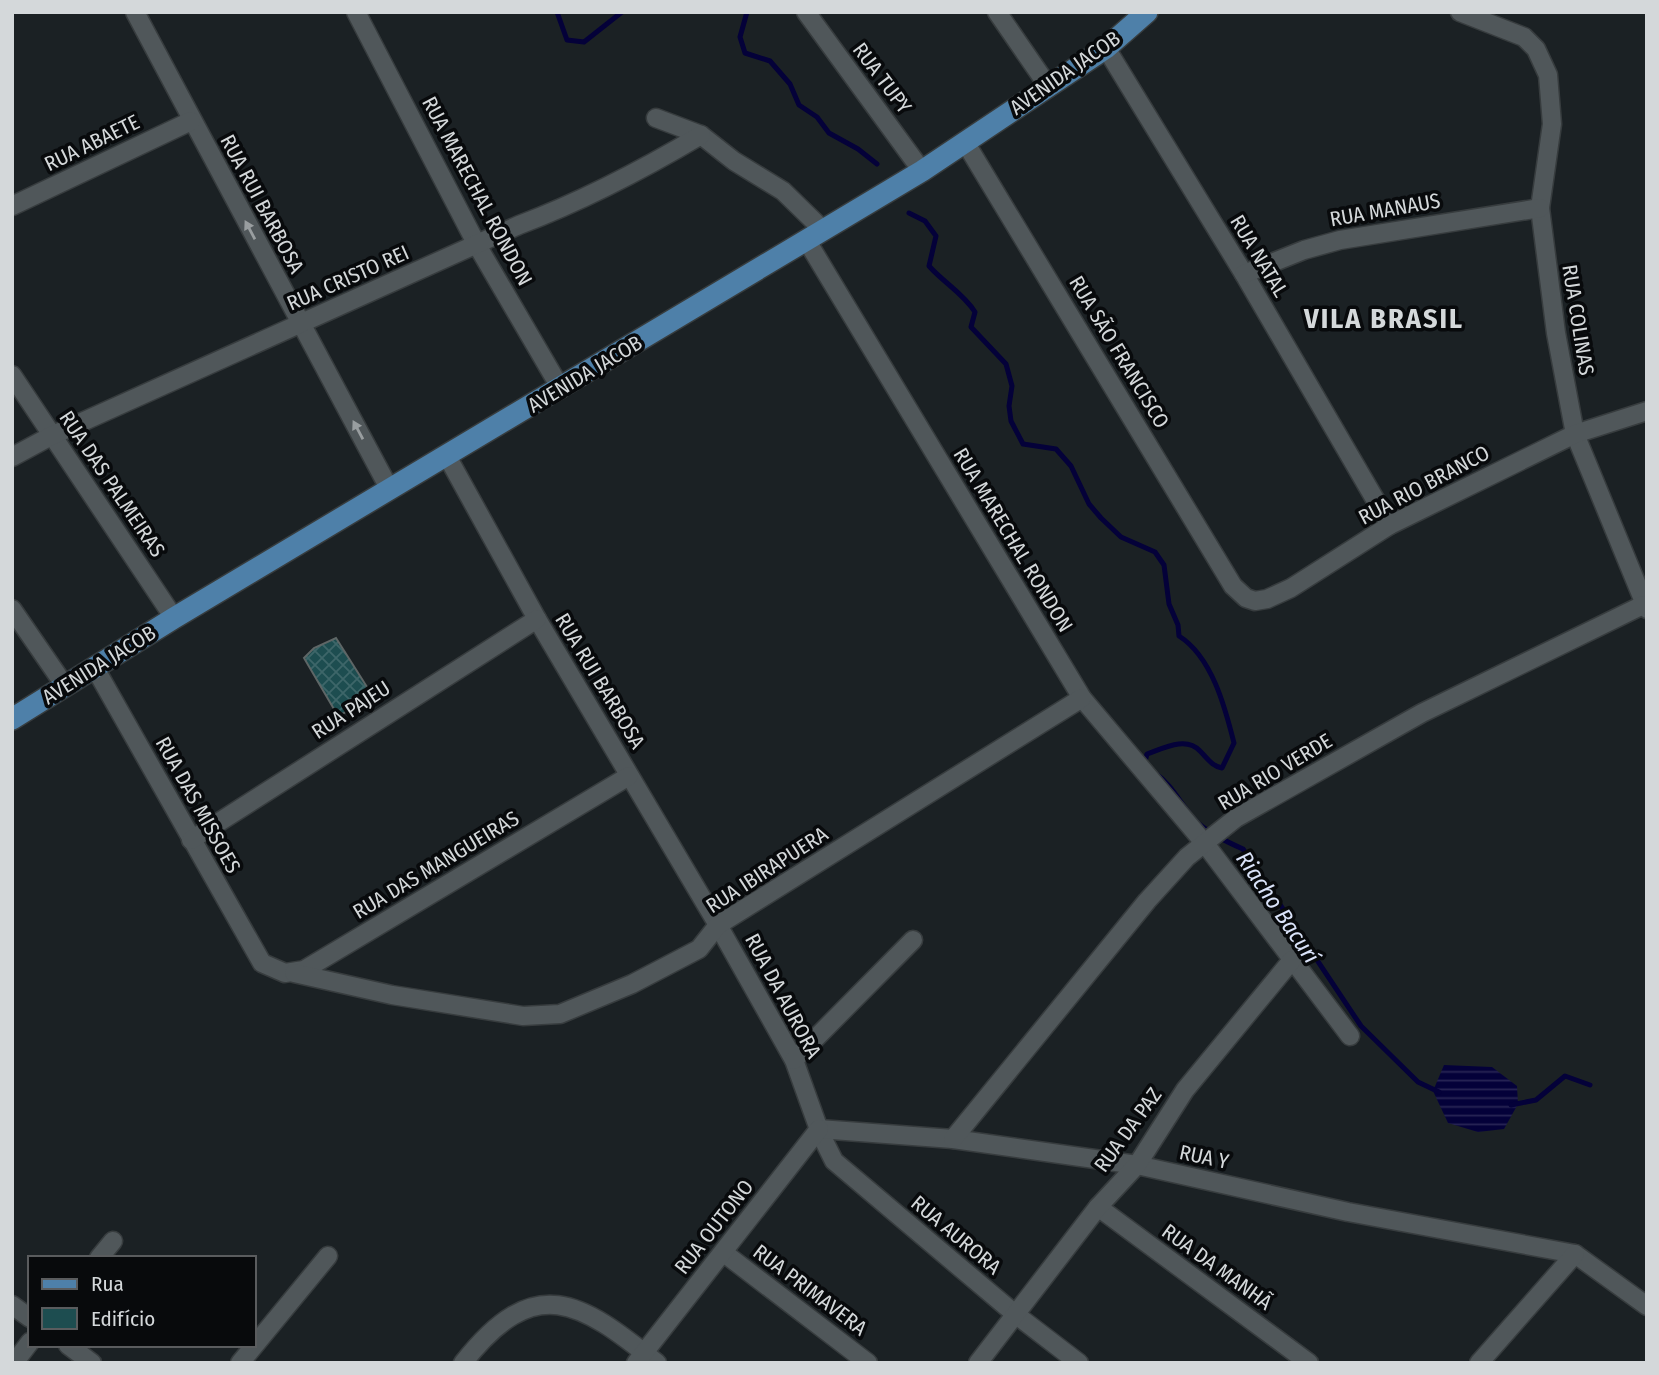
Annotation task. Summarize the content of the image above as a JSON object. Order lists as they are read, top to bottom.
{
  "streets": {
    "main road": ["AVENIDA JACOB"],
    "street": [
      "RUA TUPY",
      "RUA ABAETE",
      "RUA MARECHAL RONDON",
      "RUA RUI BARBOSA",
      "RUA MANAUS",
      "RUA NATAL",
      "RUA CRISTO REI",
      "RUA COLINAS",
      "RUA SÃO FRANCISCO",
      "RUA DAS PALMEIRAS",
      "RUA RIO BRANCO",
      "RUA PAJEU",
      "RUA RIO VERDE",
      "RUA DAS MISSOES",
      "RUA DAS MANGUEIRAS",
      "RUA IBIRAPUERA",
      "RUA DA AURORA",
      "RUA DA PAZ",
      "RUA Y",
      "RUA OUTONO",
      "RUA AURORA",
      "RUA DA MANHÃ",
      "RUA PRIMAVERA"
    ]
  },
  "crossings": [
    ["AVENIDA JACOB", "RUA TUPY"],
    ["AVENIDA JACOB", "RUA MARECHAL RONDON"],
    ["AVENIDA JACOB", "RUA RUI BARBOSA"],
    ["AVENIDA JACOB", "RUA NATAL"],
    ["AVENIDA JACOB", "RUA SÃO FRANCISCO"],
    ["AVENIDA JACOB", "RUA DAS PALMEIRAS"],
    ["AVENIDA JACOB", "RUA DAS MISSOES"],
    ["RUA ABAETE", "RUA RUI BARBOSA"],
    ["RUA MARECHAL RONDON", "RUA CRISTO REI"],
    ["RUA MARECHAL RONDON", "RUA RIO VERDE"],
    ["RUA MARECHAL RONDON", "RUA IBIRAPUERA"],
    ["RUA MARECHAL RONDON", "RUA DA PAZ"],
    ["RUA RUI BARBOSA", "RUA CRISTO REI"],
    ["RUA RUI BARBOSA", "RUA PAJEU"],
    ["RUA RUI BARBOSA", "RUA DAS MANGUEIRAS"],
    ["RUA RUI BARBOSA", "RUA IBIRAPUERA"],
    ["RUA RUI BARBOSA", "RUA DA AURORA"],
    ["RUA MANAUS", "RUA NATAL"],
    ["RUA MANAUS", "RUA COLINAS"],
    ["RUA NATAL", "RUA RIO BRANCO"],
    ["RUA CRISTO REI", "RUA DAS PALMEIRAS"],
    ["RUA COLINAS", "RUA RIO BRANCO"],
    ["RUA COLINAS", "RUA RIO VERDE"],
    ["RUA SÃO FRANCISCO", "RUA RIO BRANCO"],
    ["RUA PAJEU", "RUA DAS MISSOES"],
    ["RUA RIO VERDE", "RUA Y"],
    ["RUA DAS MISSOES", "RUA DAS MANGUEIRAS"],
    ["RUA DAS MISSOES", "RUA IBIRAPUERA"],
    ["RUA DAS MANGUEIRAS", "RUA IBIRAPUERA"],
    ["RUA IBIRAPUERA", "RUA DA AURORA"],
    ["RUA DA AURORA", "RUA Y"],
    ["RUA DA AURORA", "RUA OUTONO"],
    ["RUA DA AURORA", "RUA AURORA"],
    ["RUA DA PAZ", "RUA Y"],
    ["RUA DA PAZ", "RUA AURORA"],
    ["RUA DA PAZ", "RUA DA MANHÃ"],
    ["RUA Y", "RUA OUTONO"],
    ["RUA Y", "RUA AURORA"],
    ["RUA OUTONO", "RUA AURORA"],
    ["RUA OUTONO", "RUA PRIMAVERA"]
  ],
  "one_way": ["RUA RUI BARBOSA"],
  "districts": ["VILA BRASIL"],
  "water": ["Riacho Bacurí"],
  "legend": ["Rua", "Edifício"]
}
